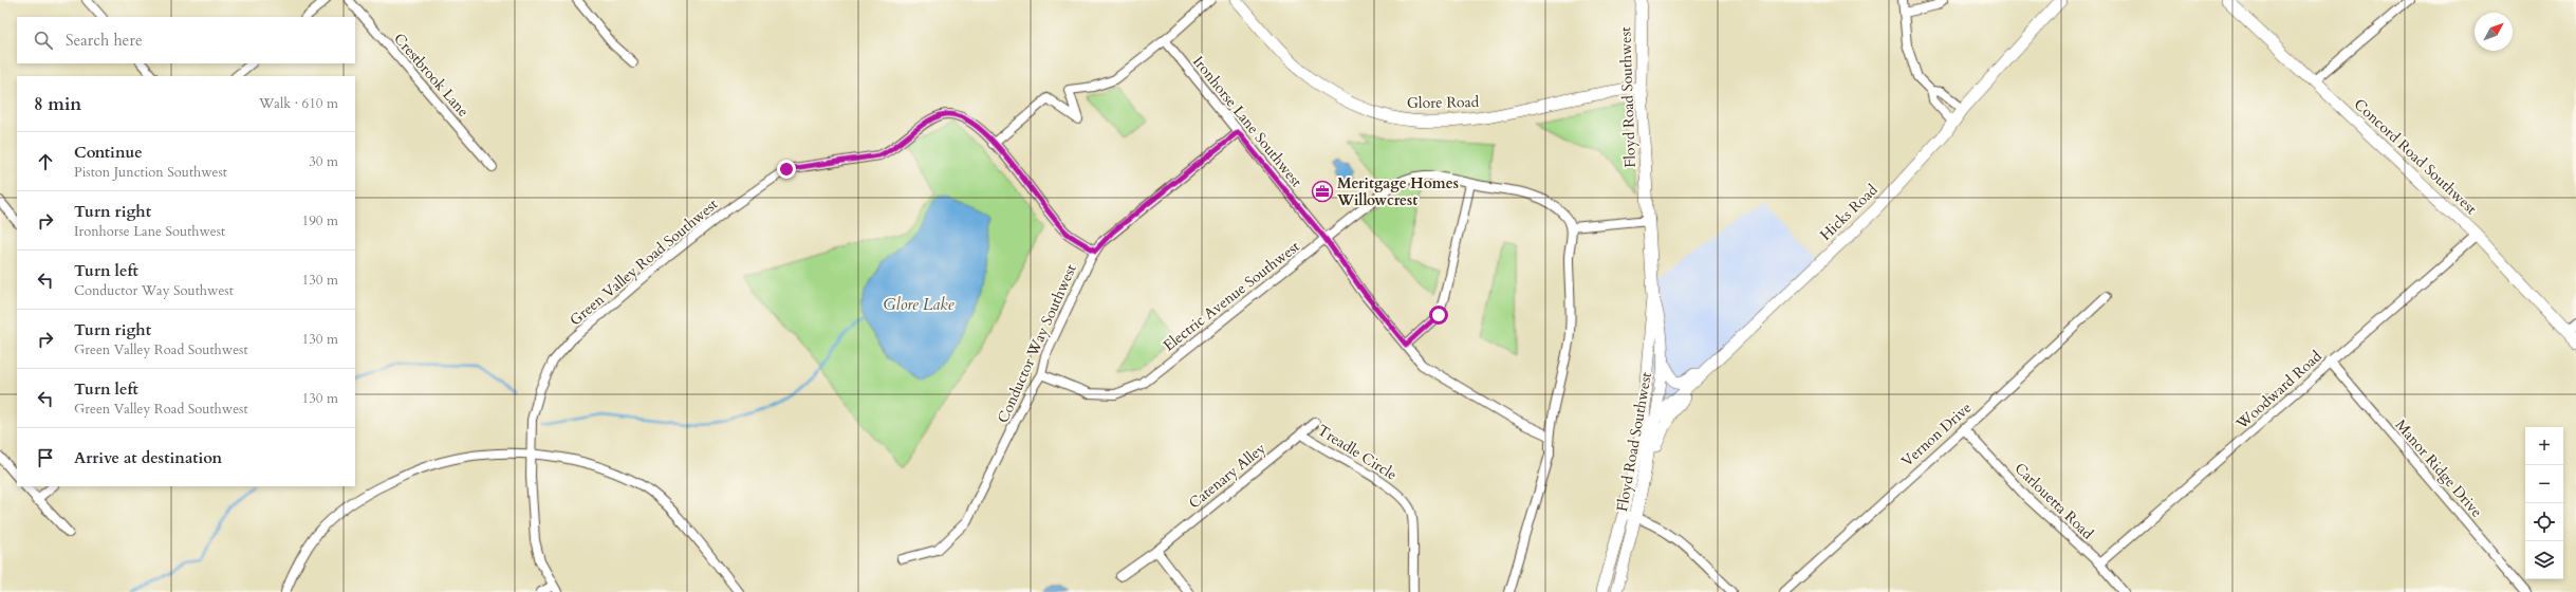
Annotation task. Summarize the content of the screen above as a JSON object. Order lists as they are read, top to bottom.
{
  "streets": {
    "street": [
      "Crestbrook Lane",
      "Floyd Road Southwest",
      "Glore Road",
      "Ironhorse Lane Southwest",
      "Concord Road Southwest",
      "Hicks Road",
      "Green Valley Road Southwest",
      "Electric Avenue Southwest",
      "Conductor Way Southwest",
      "Woodward Road",
      "Vernon Drive",
      "Treadle Circle",
      "Manor Ridge Drive",
      "Catenary Alley",
      "Carlouetta Road"
    ]
  },
  "crossings": [
    ["Floyd Road Southwest", "Glore Road"],
    ["Floyd Road Southwest", "Hicks Road"],
    ["Ironhorse Lane Southwest", "Electric Avenue Southwest"],
    ["Ironhorse Lane Southwest", "Conductor Way Southwest"],
    ["Concord Road Southwest", "Woodward Road"],
    ["Green Valley Road Southwest", "Conductor Way Southwest"],
    ["Electric Avenue Southwest", "Conductor Way Southwest"],
    ["Woodward Road", "Manor Ridge Drive"],
    ["Woodward Road", "Carlouetta Road"],
    ["Vernon Drive", "Carlouetta Road"],
    ["Treadle Circle", "Catenary Alley"]
  ],
  "water": ["Glore Lake"],
  "places": {
    "office": ["Meritgage Homes Willowcrest"]
  },
  "north": "top right",
  "page": {
    "search": "Search here",
    "heading": ["8 min", "Walk · 610 m"],
    "list": [
      ["Continue", "Piston Junction Southwest", "30 m"],
      ["Turn right", "Ironhorse Lane Southwest", "190 m"],
      ["Turn left", "Conductor Way Southwest", "130 m"],
      ["Turn right", "Green Valley Road Southwest", "130 m"],
      ["Turn left", "Green Valley Road Southwest", "130 m"],
      "Arrive at destination"
    ],
    "map_buttons": ["+", "−"]
  }
}
